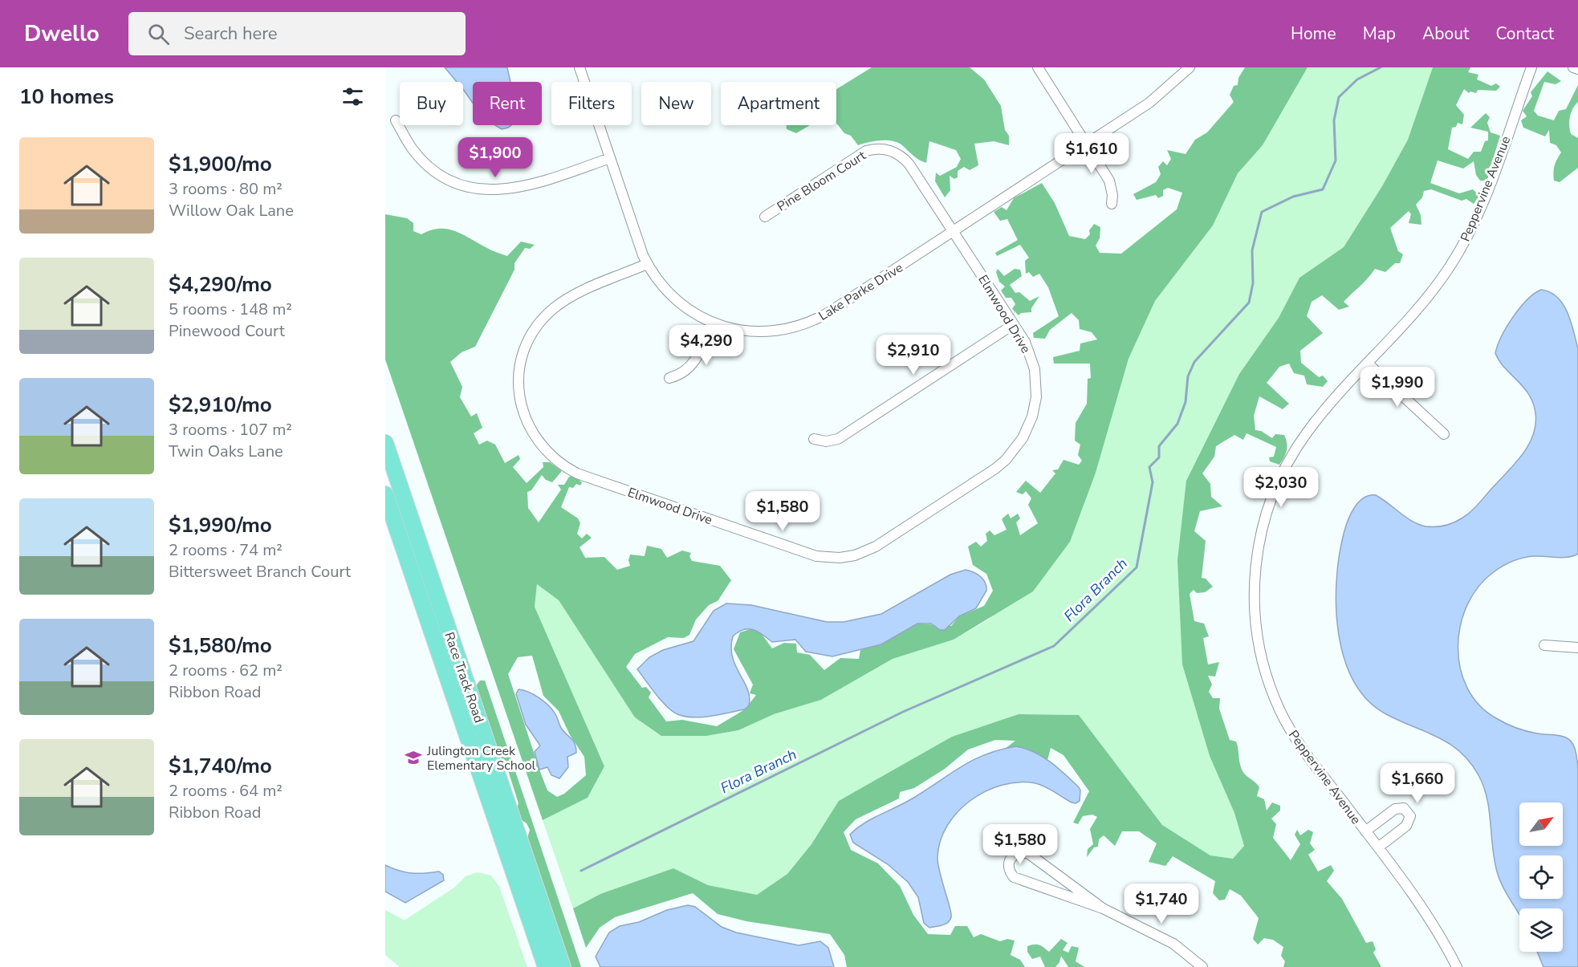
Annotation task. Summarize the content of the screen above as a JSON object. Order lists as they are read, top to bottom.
{
  "streets": {
    "main road": ["Race Track Road"],
    "street": [
      "Pine Bloom Court",
      "Peppervine Avenue",
      "Lake Parke Drive",
      "Elmwood Drive"
    ]
  },
  "crossings": [
    ["Pine Bloom Court", "Lake Parke Drive"],
    ["Pine Bloom Court", "Elmwood Drive"],
    ["Lake Parke Drive", "Elmwood Drive"]
  ],
  "water": ["Flora Branch"],
  "places": {
    "school or university": ["Julington Creek Elementary School"]
  },
  "north": "top right",
  "page": {
    "header": "Dwello",
    "search": "Search here",
    "nav": [
      "Home",
      "Map",
      "About",
      "Contact"
    ],
    "heading": "10 homes",
    "chip": [
      "Buy",
      "Rent",
      "Filters",
      "New",
      "Apartment"
    ],
    "list": [
      {
        "name": "$1,900/mo",
        "note": "3 rooms · 80 m² · Willow Oak Lane"
      },
      {
        "name": "$4,290/mo",
        "note": "5 rooms · 148 m² · Pinewood Court"
      },
      {
        "name": "$2,910/mo",
        "note": "3 rooms · 107 m² · Twin Oaks Lane"
      },
      {
        "name": "$1,990/mo",
        "note": "2 rooms · 74 m² · Bittersweet Branch Court"
      },
      {
        "name": "$1,580/mo",
        "note": "2 rooms · 62 m² · Ribbon Road"
      },
      {
        "name": "$1,740/mo",
        "note": "2 rooms · 64 m² · Ribbon Road"
      }
    ],
    "price": [
      "$1,610",
      "$1,900",
      "$4,290",
      "$2,910",
      "$1,990",
      "$2,030",
      "$1,580",
      "$1,660",
      "$1,580",
      "$1,740"
    ]
  }
}
